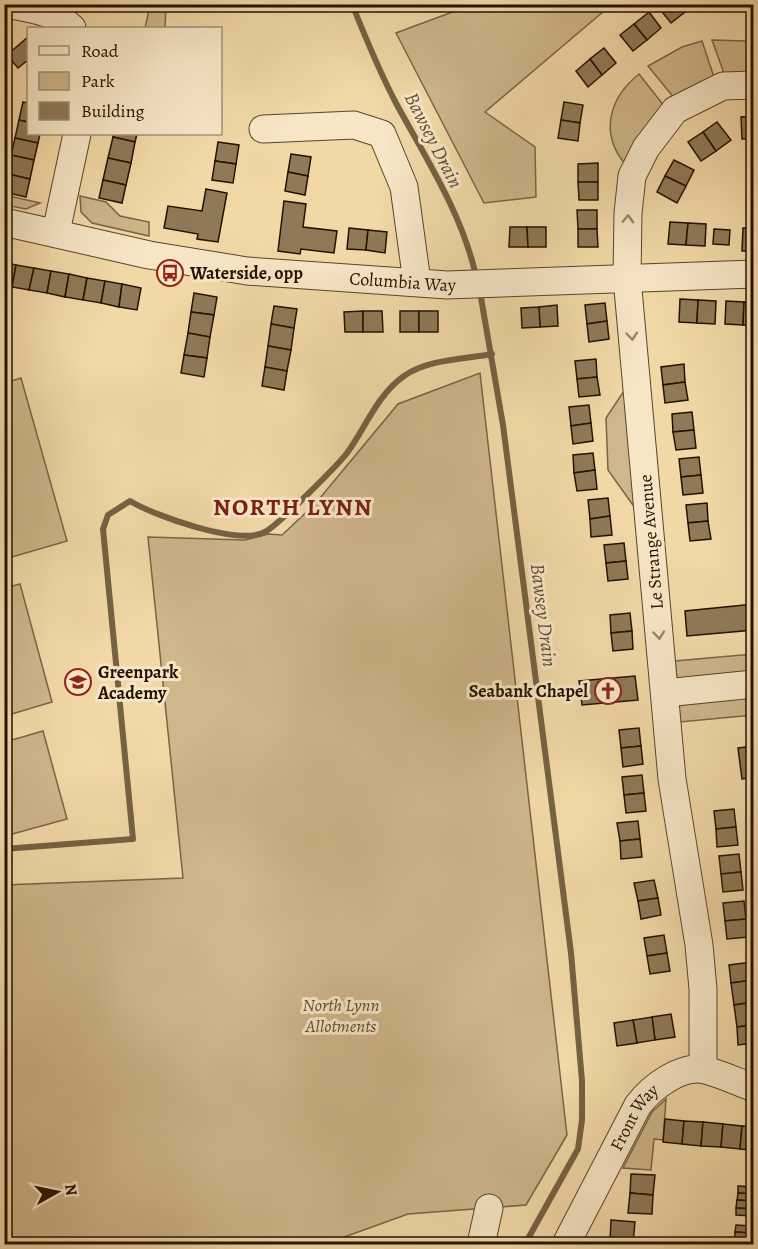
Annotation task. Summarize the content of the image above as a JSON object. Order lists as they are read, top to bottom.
{
  "streets": {
    "street": ["Columbia Way", "Le Strange Avenue", "Front Way"]
  },
  "crossings": [
    ["Columbia Way", "Le Strange Avenue"],
    ["Le Strange Avenue", "Front Way"]
  ],
  "districts": ["NORTH LYNN"],
  "water": ["Bawsey Drain"],
  "parks": ["North Lynn Allotments"],
  "places": {
    "bus stop": ["Waterside, opp"],
    "school or university": ["Greenpark Academy"],
    "church": ["Seabank Chapel"]
  },
  "legend": ["Road", "Park", "Building"],
  "north": "right"
}
